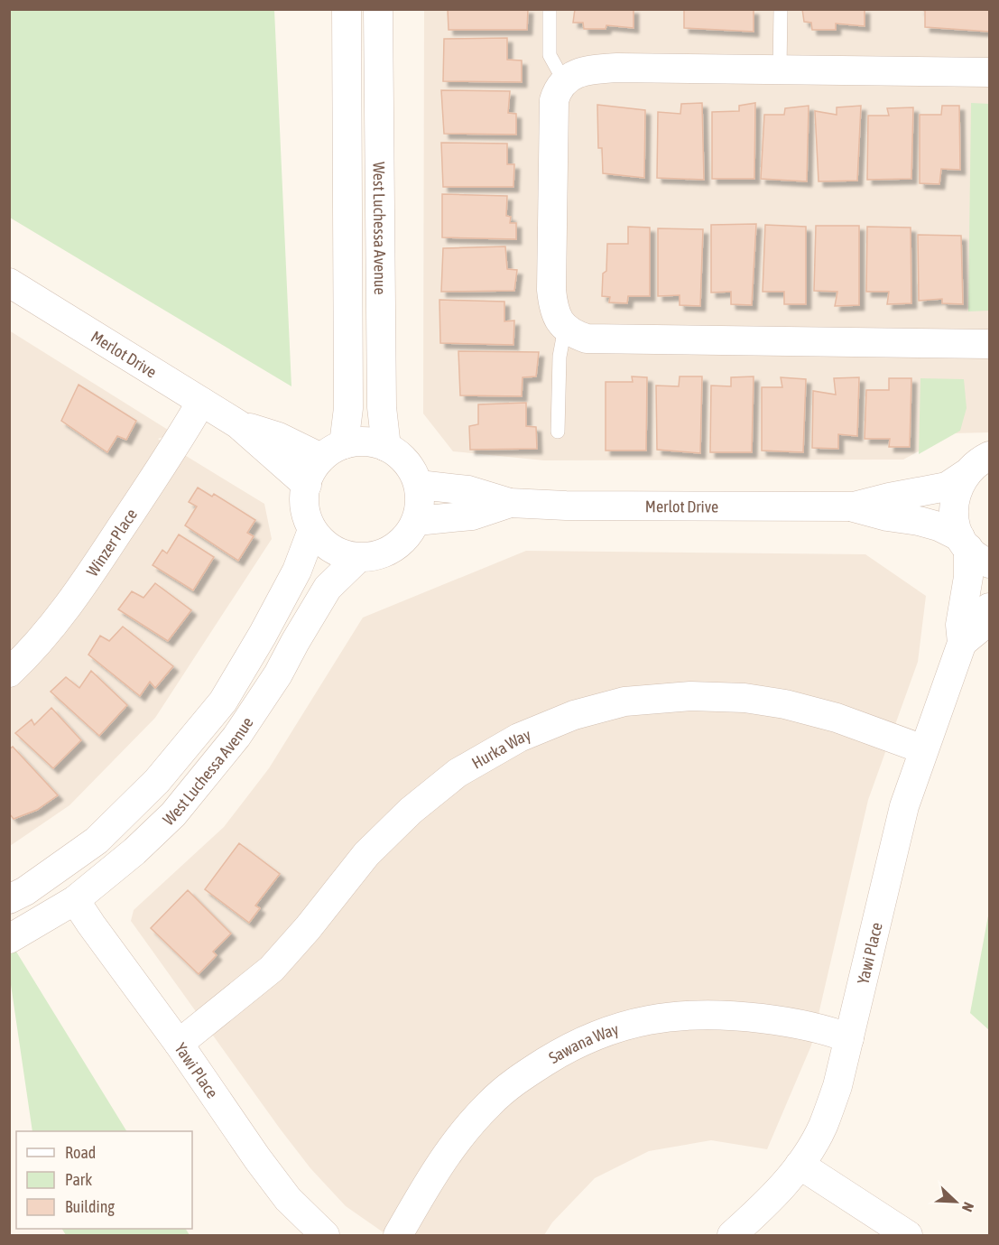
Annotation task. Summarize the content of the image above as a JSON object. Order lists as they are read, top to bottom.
{
  "streets": {
    "street": [
      "West Luchessa Avenue",
      "Merlot Drive",
      "Winzer Place",
      "Hurka Way",
      "Yawi Place",
      "Sawana Way"
    ]
  },
  "crossings": [
    ["West Luchessa Avenue", "Merlot Drive"],
    ["West Luchessa Avenue", "Yawi Place"],
    ["Merlot Drive", "Winzer Place"],
    ["Hurka Way", "Yawi Place"],
    ["Yawi Place", "Sawana Way"]
  ],
  "legend": ["Road", "Park", "Building"],
  "north": "bottom right"
}
